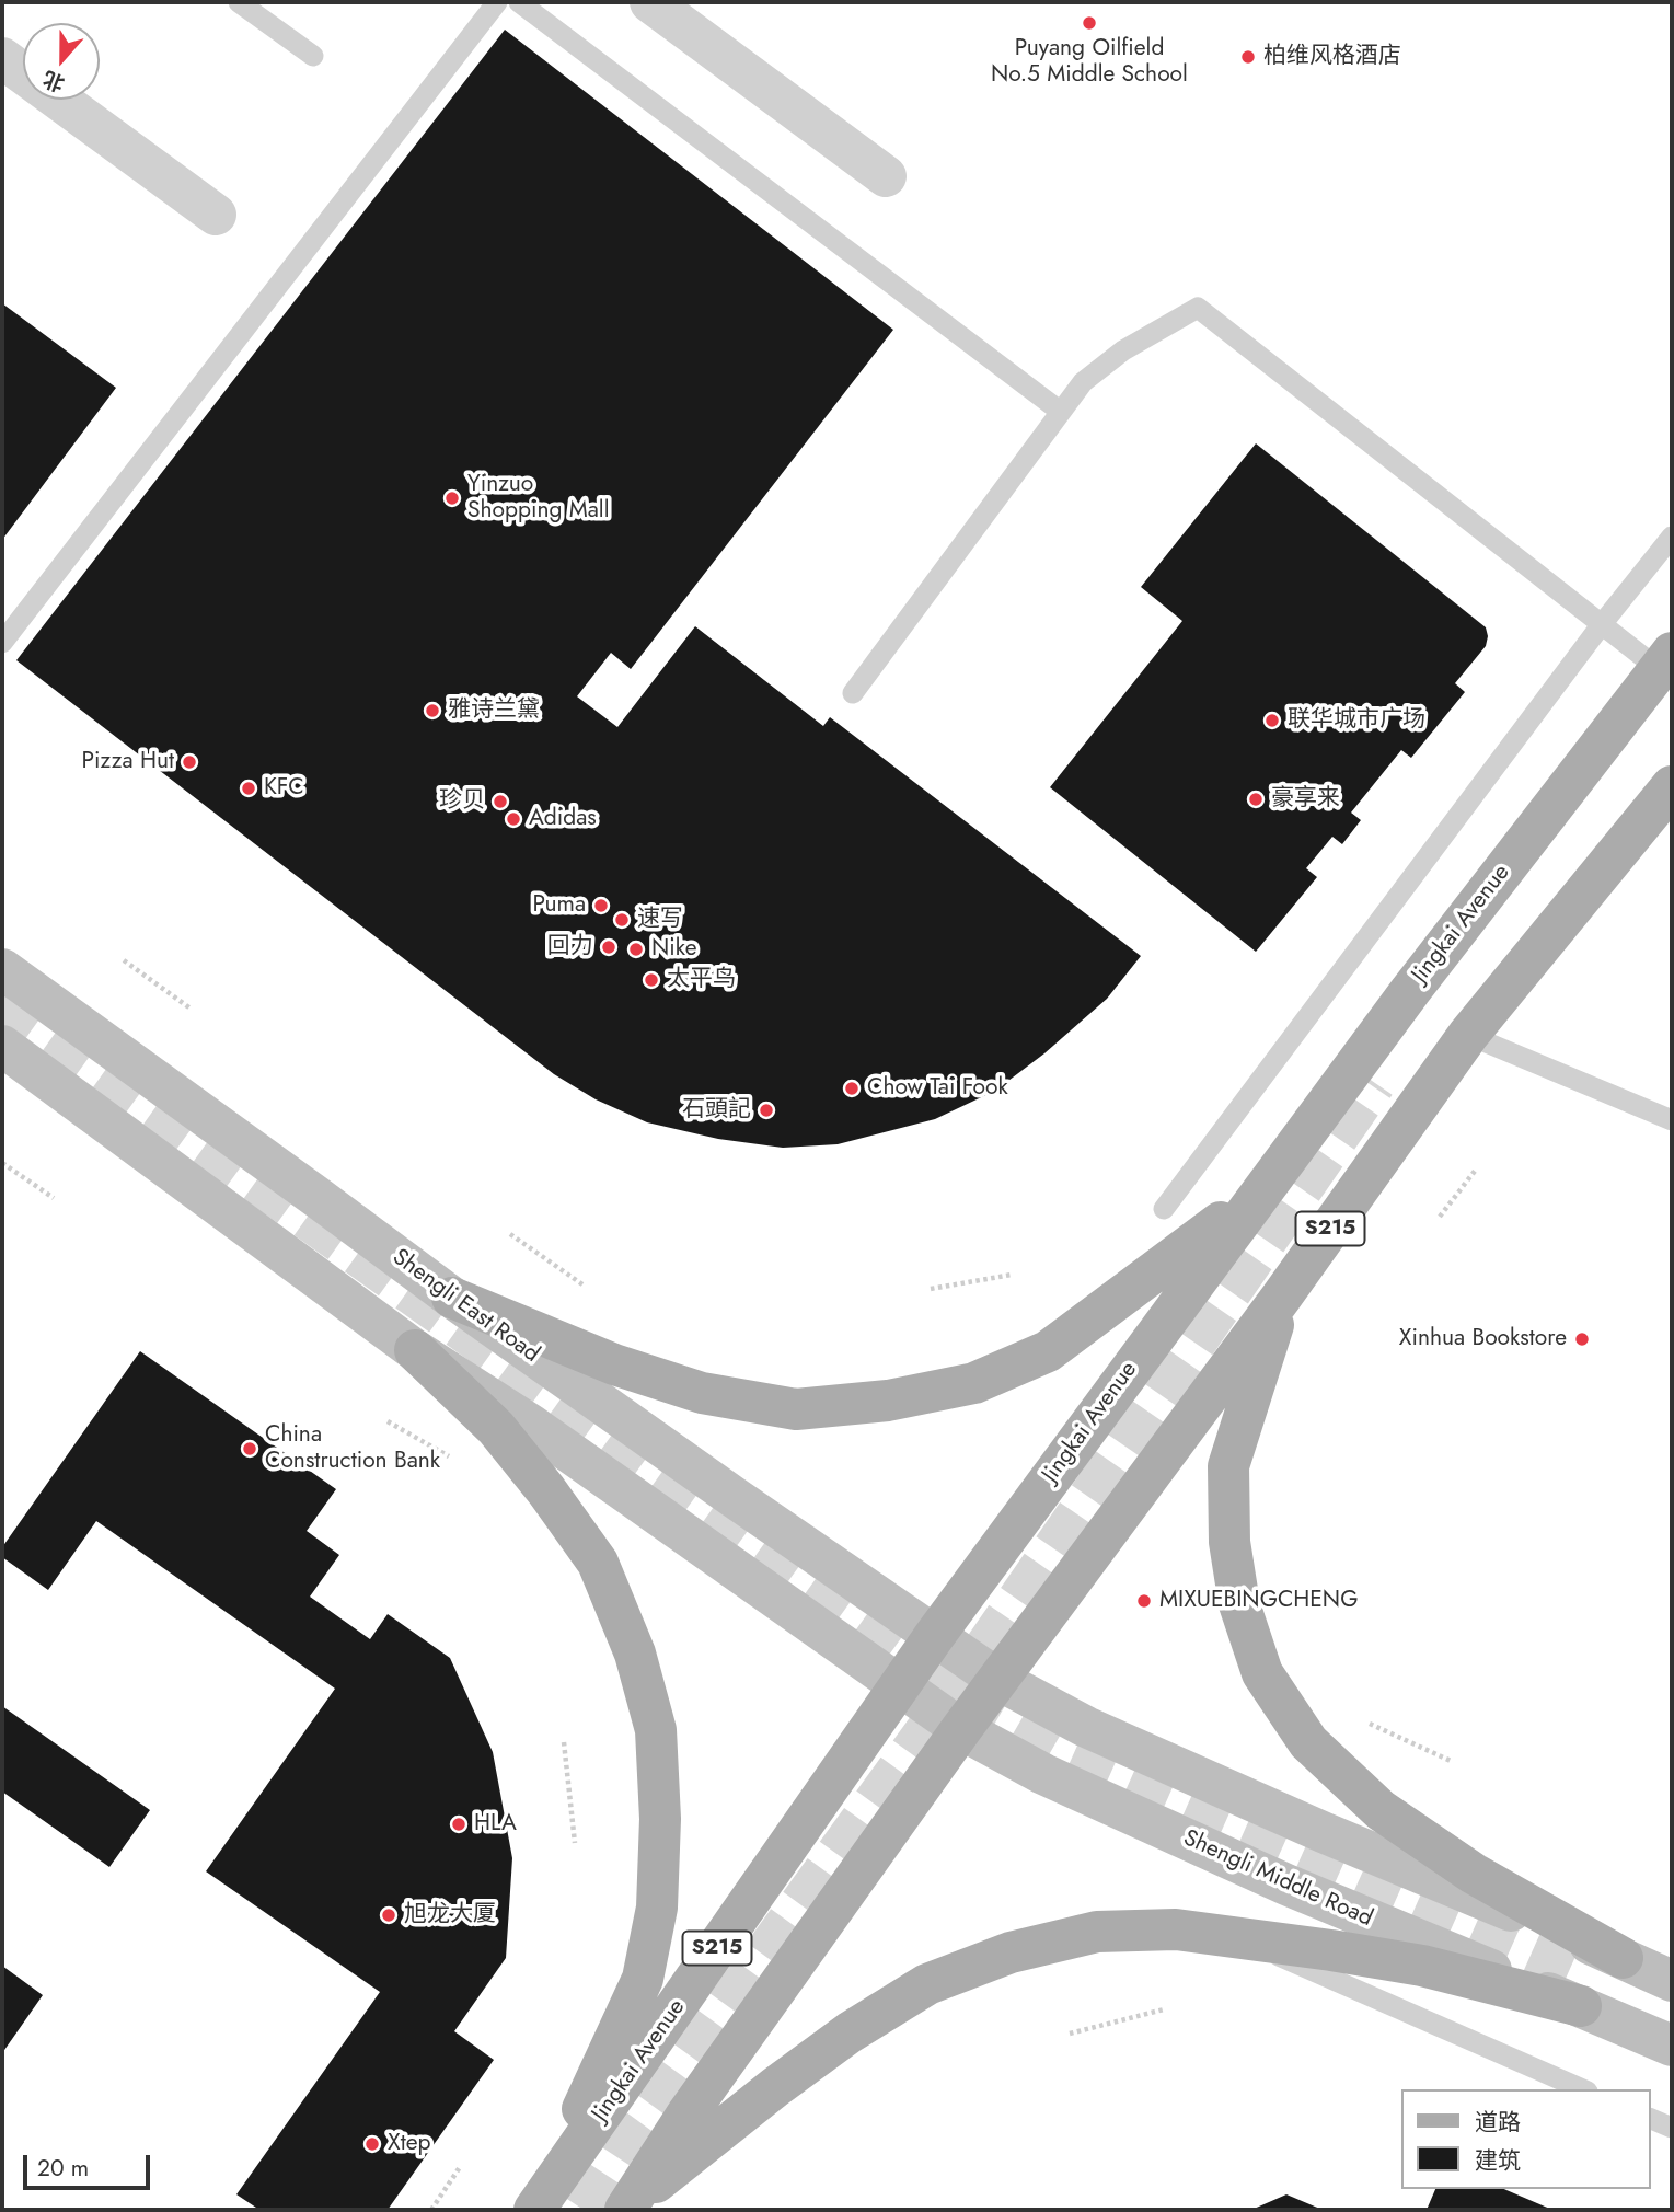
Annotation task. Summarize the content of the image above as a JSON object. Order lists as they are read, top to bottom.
{
  "streets": {
    "main road": [
      "Jingkai Avenue",
      "S215",
      "Shengli East Road",
      "Shengli Middle Road"
    ]
  },
  "crossings": [
    ["Jingkai Avenue", "Shengli East Road"],
    ["Jingkai Avenue", "Shengli Middle Road"],
    ["S215", "Shengli Middle Road"]
  ],
  "places": [
    "Puyang Oilfield No.5 Middle School",
    "柏维风格酒店",
    "Yinzuo Shopping Mall",
    "雅诗兰黛",
    "联华城市广场",
    "Pizza Hut",
    "KFC",
    "豪享来",
    "珍贝",
    "Adidas",
    "Puma",
    "速写",
    "回力",
    "Nike",
    "太平鸟",
    "Chow Tai Fook",
    "石頭記",
    "Xinhua Bookstore",
    "China Construction Bank",
    "MIXUEBINGCHENG",
    "HLA",
    "旭龙大厦",
    "Xtep"
  ],
  "legend": ["道路", "建筑"],
  "scale_bar": "20 m",
  "north": "bottom"
}
